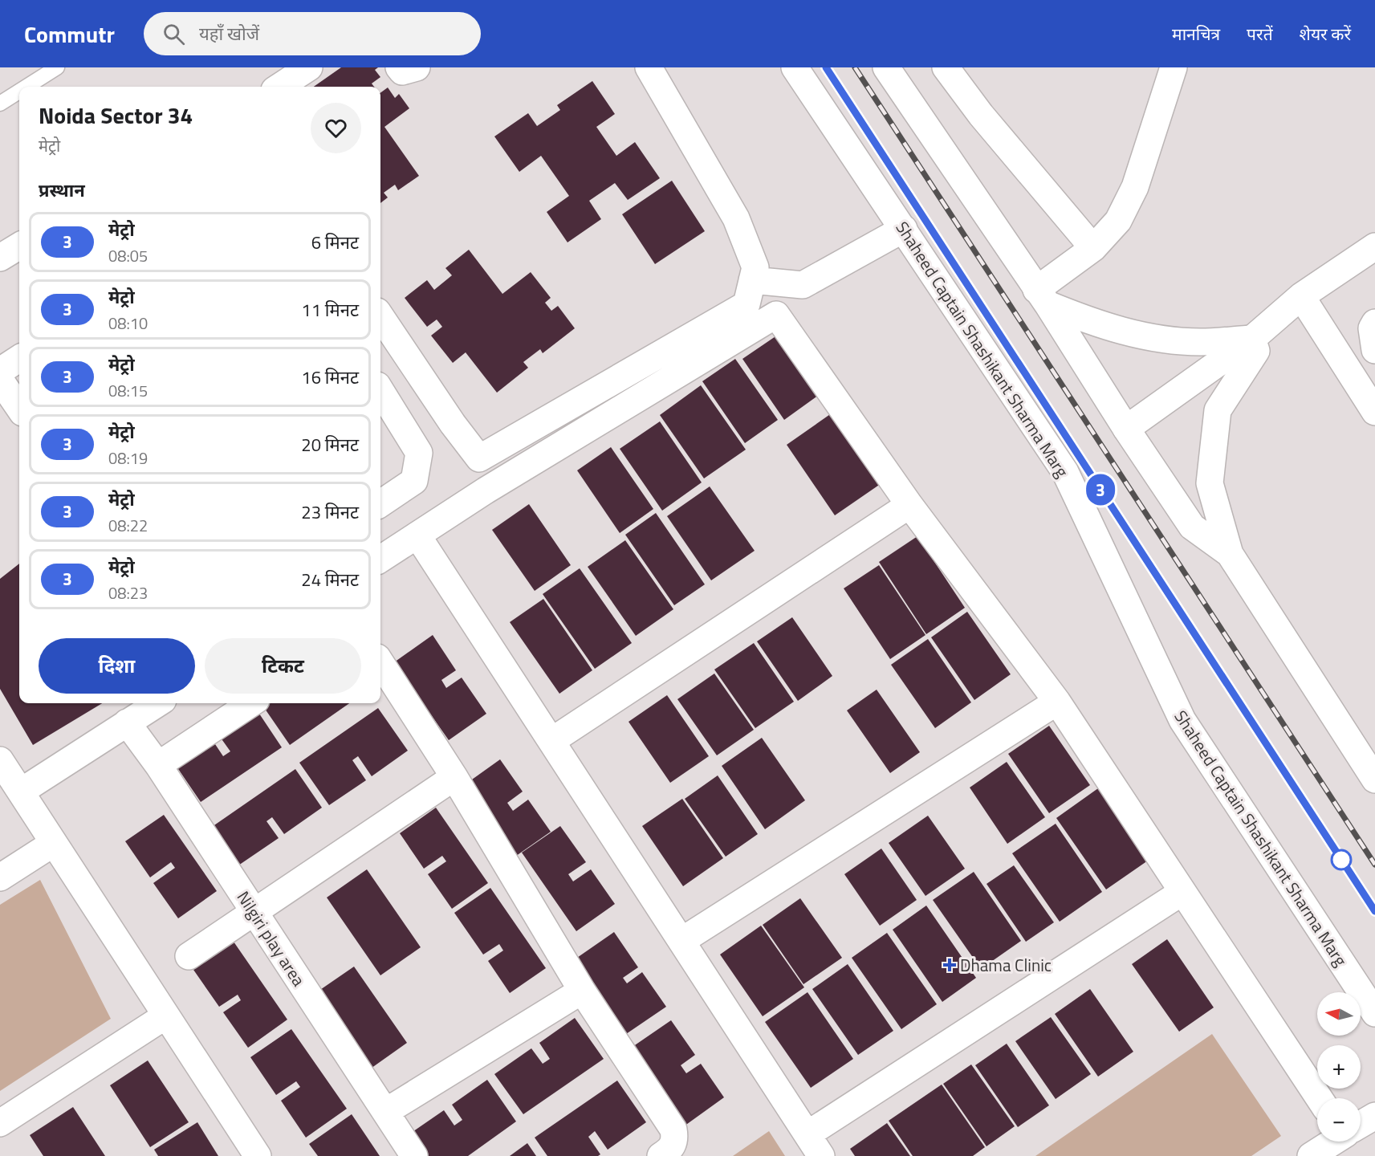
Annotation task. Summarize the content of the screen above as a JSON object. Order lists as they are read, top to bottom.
{
  "streets": {
    "street": ["Shaheed Captain Shashikant Sharma Marg", "Nilgiri play area"]
  },
  "places": {
    "health": ["Dhama Clinic"]
  },
  "lines": ["metro line 3"],
  "north": "left",
  "page": {
    "header": "Commutr",
    "search": "यहाँ खोजें",
    "nav": ["मानचित्र", "परतें", "शेयर करें"],
    "on_map": "3",
    "heading": [
      ["Noida Sector 34", "मेट्रो"],
      "प्रस्थान"
    ],
    "list": [
      {
        "mark": "3",
        "name": "मेट्रो",
        "note": "08:05",
        "value": "6 मिनट"
      },
      {
        "mark": "3",
        "name": "मेट्रो",
        "note": "08:10",
        "value": "11 मिनट"
      },
      {
        "mark": "3",
        "name": "मेट्रो",
        "note": "08:15",
        "value": "16 मिनट"
      },
      {
        "mark": "3",
        "name": "मेट्रो",
        "note": "08:19",
        "value": "20 मिनट"
      },
      {
        "mark": "3",
        "name": "मेट्रो",
        "note": "08:22",
        "value": "23 मिनट"
      },
      {
        "mark": "3",
        "name": "मेट्रो",
        "note": "08:23",
        "value": "24 मिनट"
      }
    ],
    "buttons": ["दिशा", "टिकट"],
    "map_buttons": ["+", "−"]
  }
}
